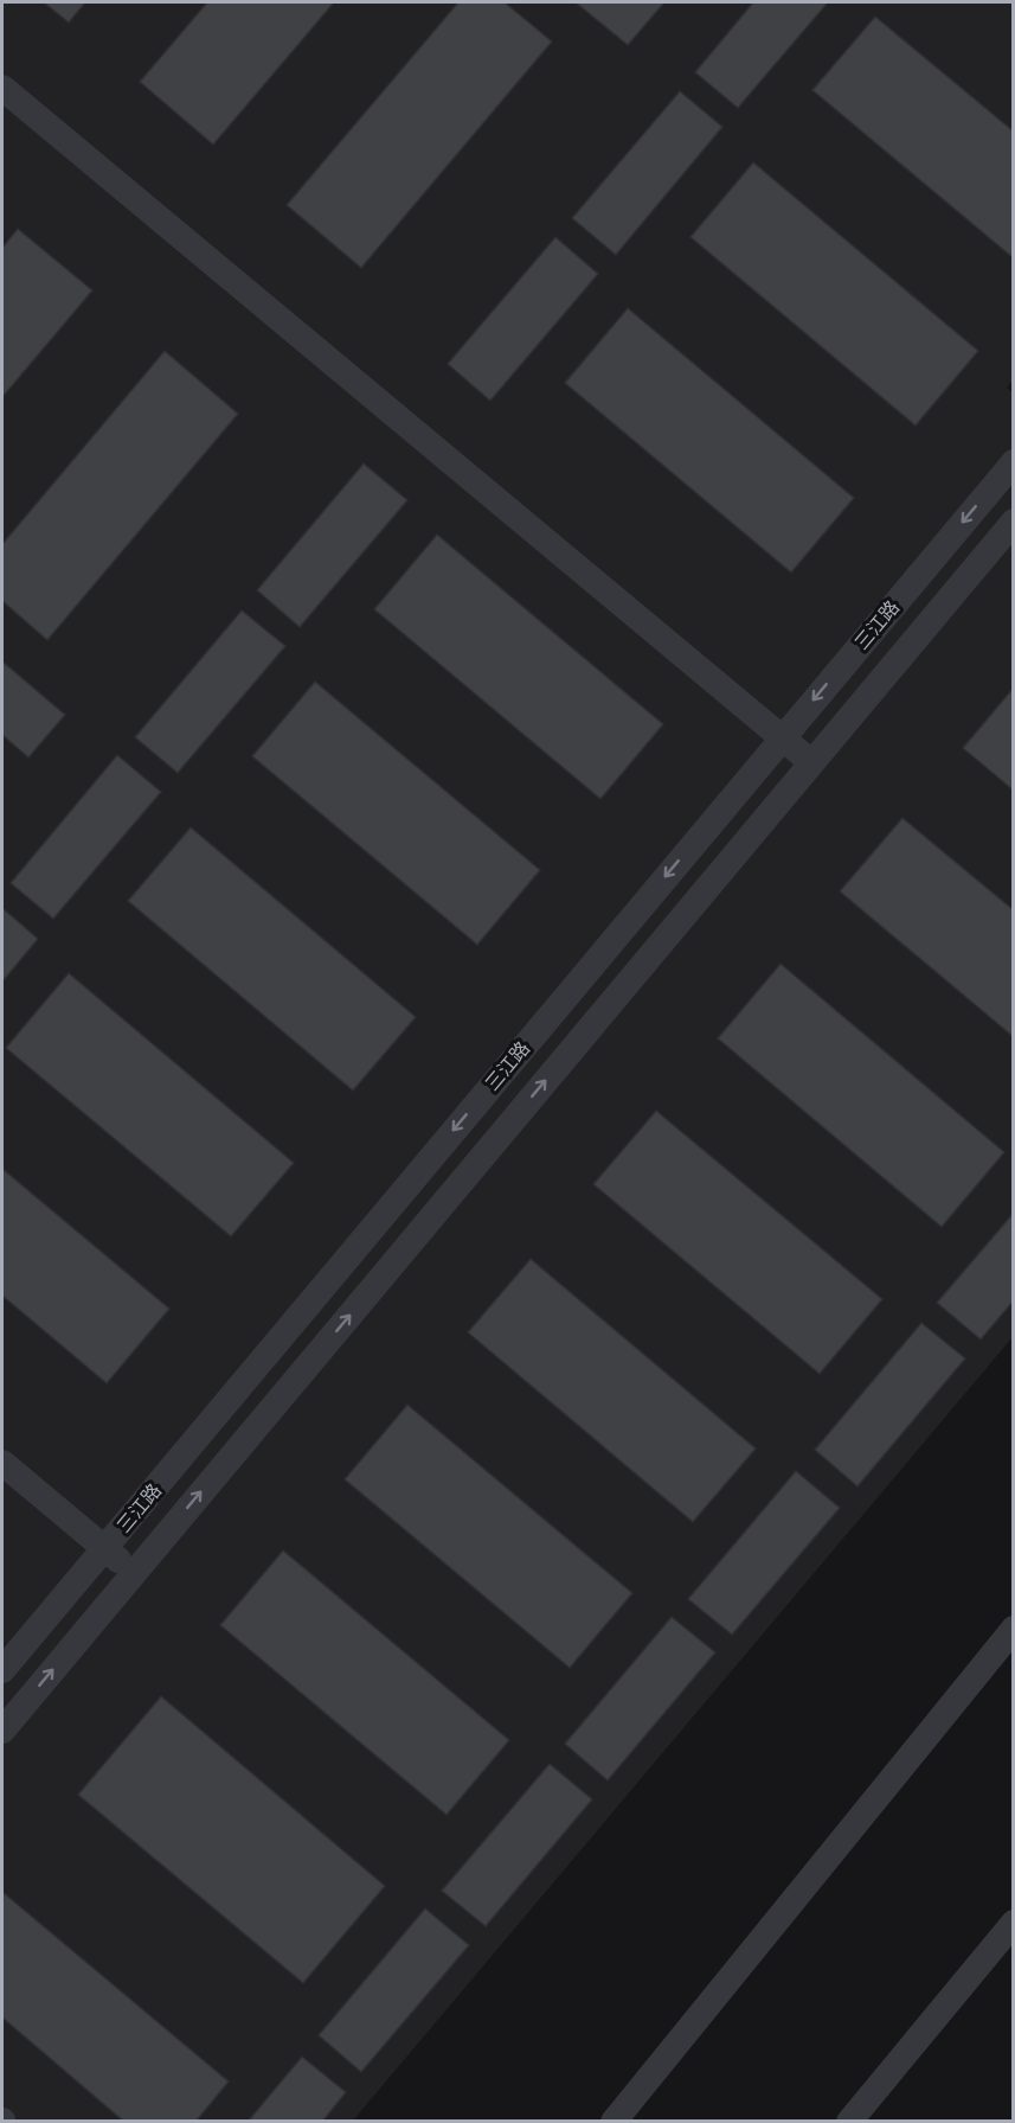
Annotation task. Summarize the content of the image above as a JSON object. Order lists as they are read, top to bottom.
{
  "streets": {
    "street": ["三江路"]
  }
}
